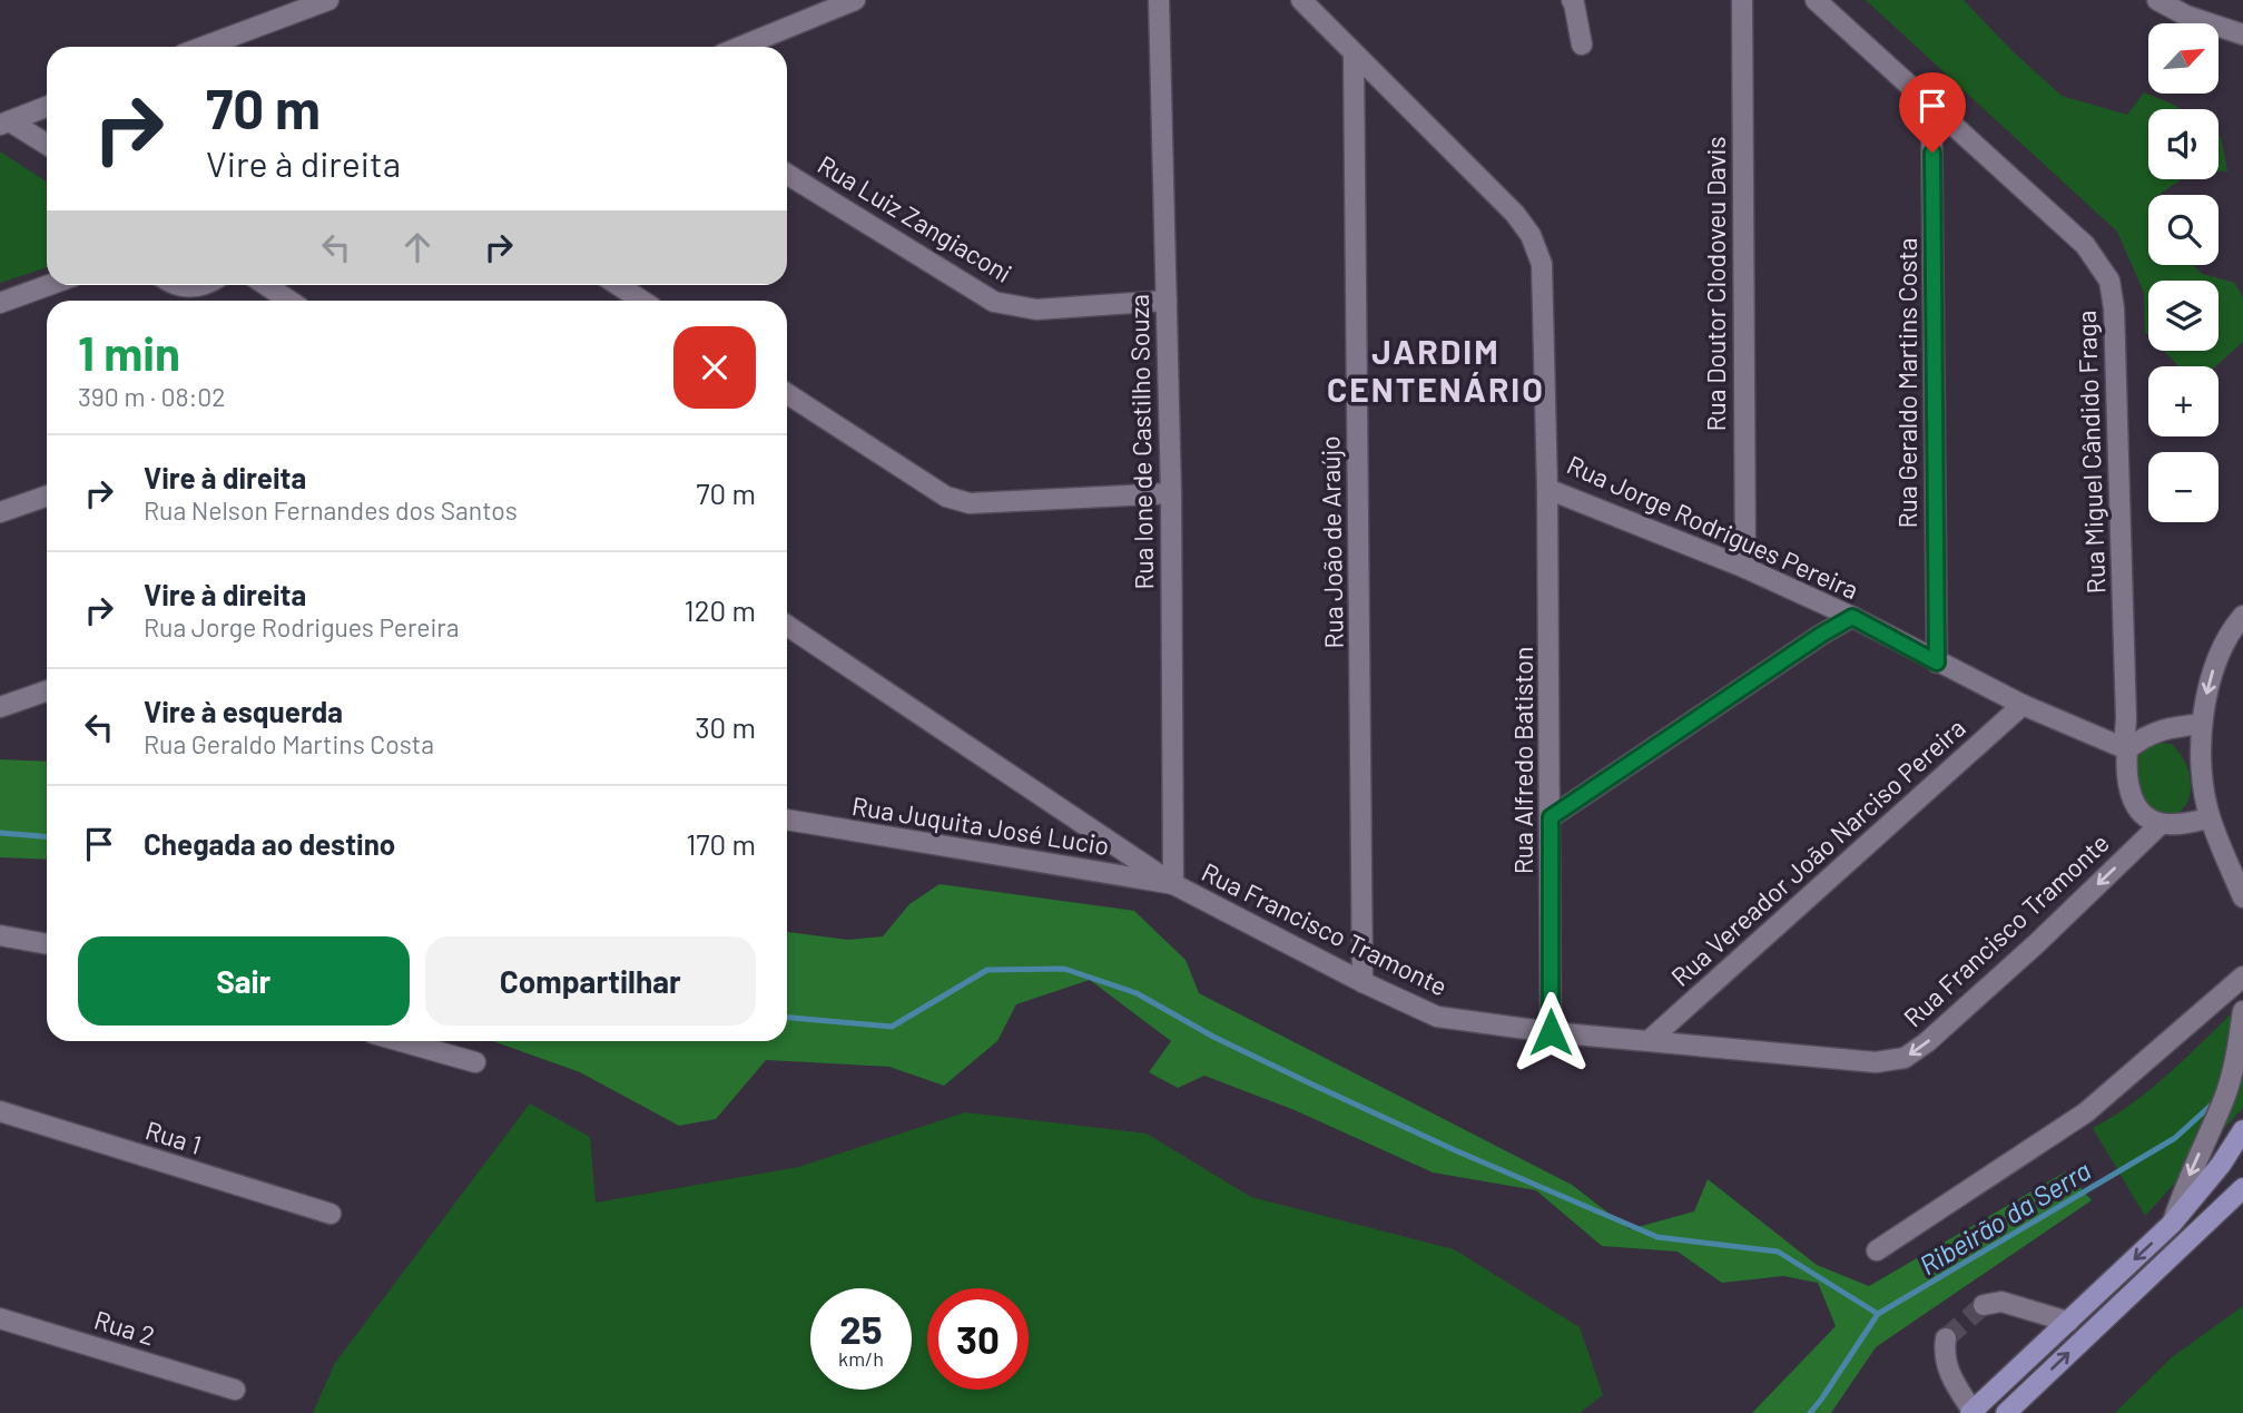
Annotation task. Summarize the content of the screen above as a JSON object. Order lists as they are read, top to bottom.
{
  "streets": {
    "street": [
      "Rua Luiz Zangiaconi",
      "Rua Doutor Clodoveu Davis",
      "Rua Geraldo Martins Costa",
      "Rua Ione de Castilho Souza",
      "Rua Miguel Cândido Fraga",
      "Rua Jorge Rodrigues Pereira",
      "Rua João de Araújo",
      "Rua Alfredo Batiston",
      "Rua Juquita José Lucio",
      "Rua Vereador João Narciso Pereira",
      "Rua Francisco Tramonte",
      "Rua 1",
      "Rua 2"
    ]
  },
  "crossings": [
    ["Rua Luiz Zangiaconi", "Rua Ione de Castilho Souza"],
    ["Rua Doutor Clodoveu Davis", "Rua Jorge Rodrigues Pereira"],
    ["Rua Geraldo Martins Costa", "Rua Miguel Cândido Fraga"],
    ["Rua Geraldo Martins Costa", "Rua Jorge Rodrigues Pereira"],
    ["Rua Ione de Castilho Souza", "Rua Juquita José Lucio"],
    ["Rua Ione de Castilho Souza", "Rua Francisco Tramonte"],
    ["Rua Miguel Cândido Fraga", "Rua Jorge Rodrigues Pereira"],
    ["Rua Jorge Rodrigues Pereira", "Rua João de Araújo"],
    ["Rua Jorge Rodrigues Pereira", "Rua Alfredo Batiston"],
    ["Rua Jorge Rodrigues Pereira", "Rua Vereador João Narciso Pereira"],
    ["Rua João de Araújo", "Rua Francisco Tramonte"],
    ["Rua Alfredo Batiston", "Rua Francisco Tramonte"],
    ["Rua Juquita José Lucio", "Rua Francisco Tramonte"],
    ["Rua Vereador João Narciso Pereira", "Rua Francisco Tramonte"]
  ],
  "districts": ["JARDIM CENTENÁRIO"],
  "water": ["Ribeirão da Serra"],
  "north": "top right",
  "page": {
    "map_buttons": ["+", "−"],
    "turn": ["70 m", "Vire à direita"],
    "heading": ["1 min", "390 m · 08:02"],
    "list": [
      {
        "name": "Vire à direita",
        "note": "Rua Nelson Fernandes dos Santos",
        "value": "70 m"
      },
      {
        "name": "Vire à direita",
        "note": "Rua Jorge Rodrigues Pereira",
        "value": "120 m"
      },
      {
        "name": "Vire à esquerda",
        "note": "Rua Geraldo Martins Costa",
        "value": "30 m"
      },
      {
        "name": "Chegada ao destino",
        "value": "170 m"
      }
    ],
    "buttons": ["Sair", "Compartilhar"],
    "speed": "25 km/h",
    "limit": "30"
  }
}
